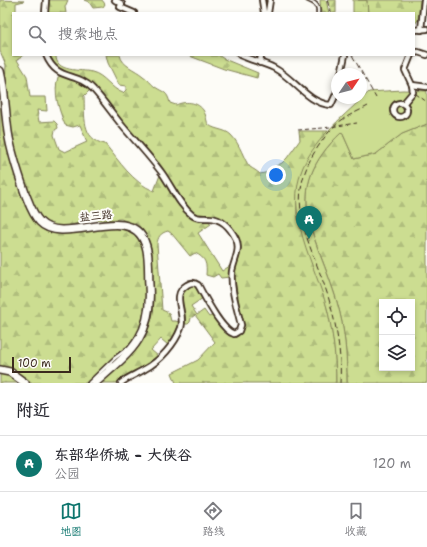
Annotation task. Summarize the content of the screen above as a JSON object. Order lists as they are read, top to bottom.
{
  "streets": {
    "main road": ["盐三路"]
  },
  "scale_bar": "100 m",
  "north": "top right",
  "page": {
    "search": "搜索地点",
    "pins": "A",
    "scale": "100 m",
    "heading": "附近",
    "list": [
      {
        "mark": "A",
        "name": "东部华侨城 - 大侠谷",
        "note": "公园",
        "value": "120 m"
      }
    ],
    "nav": ["地图", "路线", "收藏"]
  }
}
